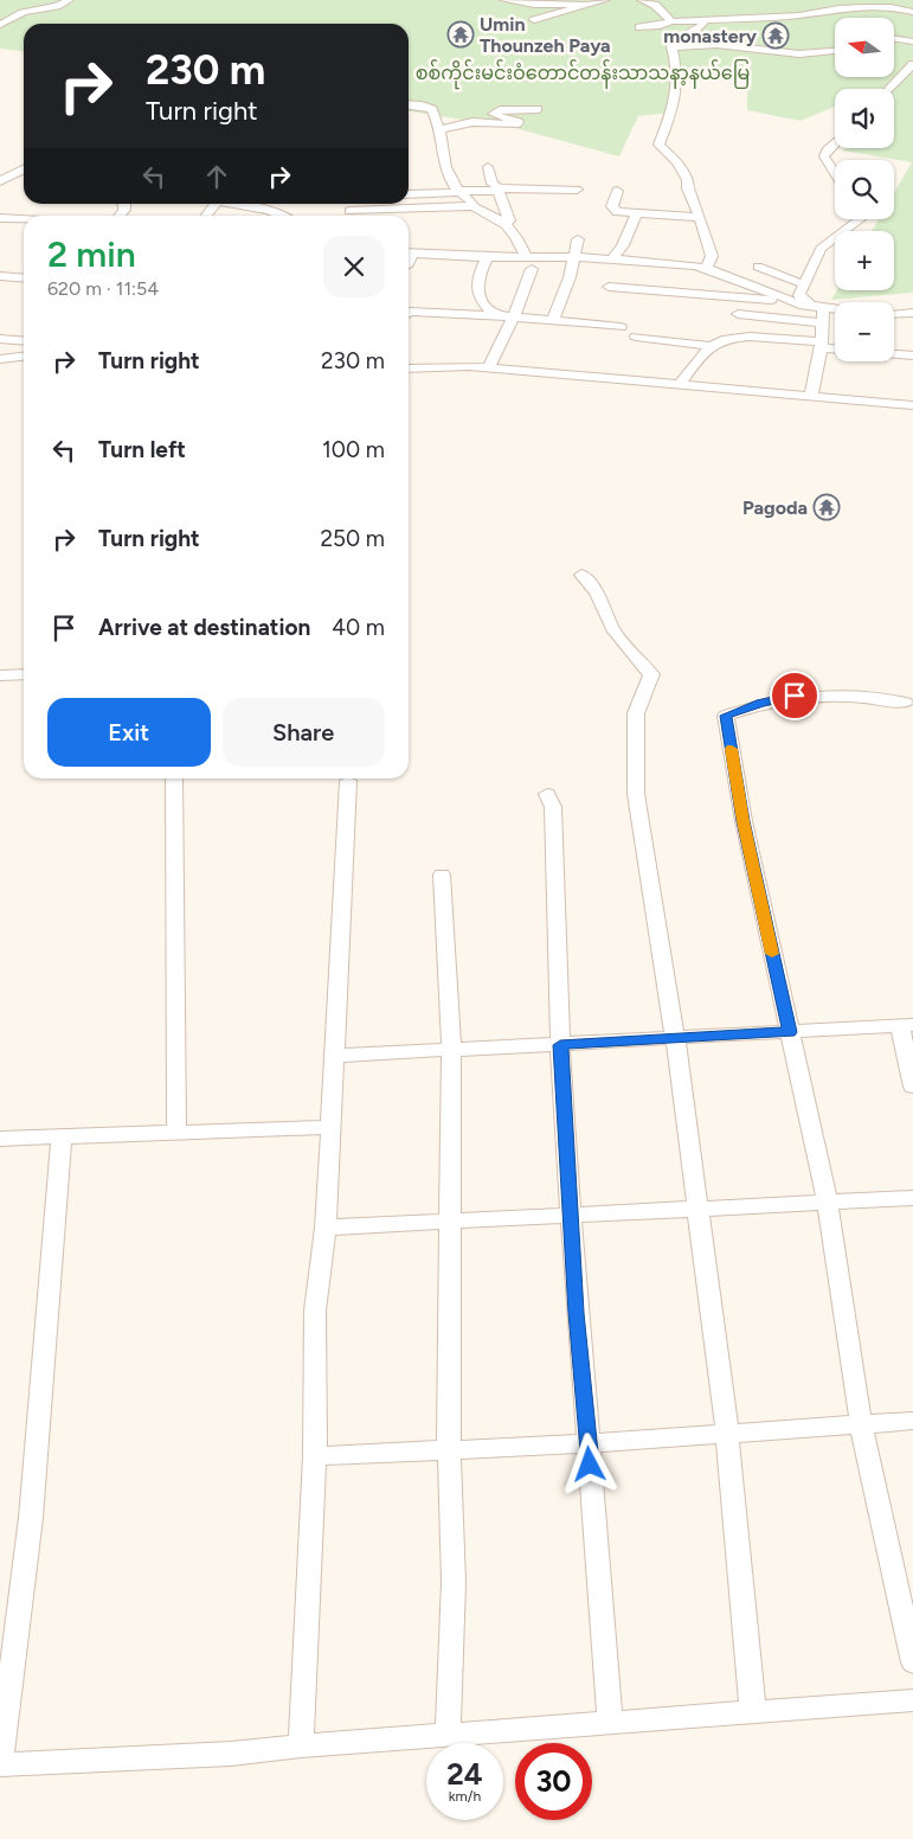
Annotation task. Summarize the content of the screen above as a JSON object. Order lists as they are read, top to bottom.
{
  "parks": ["စစ်ကိုင်းမင်းဝံတောင်တန်းသာသနာ့နယ်မြေ"],
  "places": {
    "temple": ["Umin Thounzeh Paya", "monastery", "Pagoda"]
  },
  "north": "left",
  "page": {
    "map_buttons": ["+", "−"],
    "turn": ["230 m", "Turn right"],
    "heading": ["2 min", "620 m · 11:54"],
    "list": [
      {
        "name": "Turn right",
        "value": "230 m"
      },
      {
        "name": "Turn left",
        "value": "100 m"
      },
      {
        "name": "Turn right",
        "value": "250 m"
      },
      {
        "name": "Arrive at destination",
        "value": "40 m"
      }
    ],
    "buttons": ["Exit", "Share"],
    "speed": "24 km/h",
    "limit": "30"
  }
}
